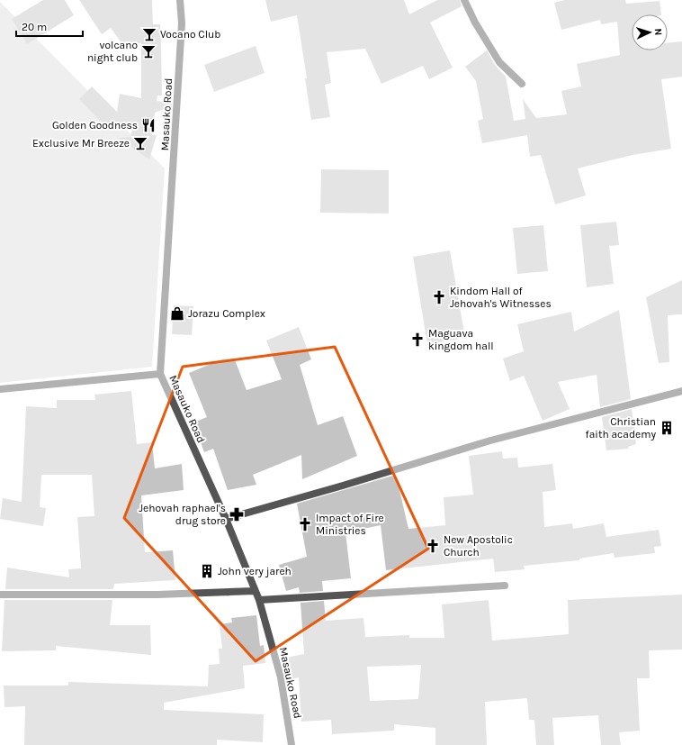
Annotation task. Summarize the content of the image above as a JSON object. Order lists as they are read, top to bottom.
{
  "streets": {
    "street": ["Masauko Road"]
  },
  "places": {
    "bar": ["Vocano Club", "volcano night club", "Exclusive Mr Breeze"],
    "restaurant": ["Golden Goodness"],
    "church": [
      "Kindom Hall of Jehovah's Witnesses",
      "Maguava kingdom hall",
      "Impact of Fire Ministries",
      "New Apostolic Church"
    ],
    "shop": ["Jorazu Complex"],
    "building": ["Christian faith academy", "John very jareh"],
    "pharmacy": ["Jehovah raphael's drug store"]
  },
  "scale_bar": "20 m",
  "north": "right"
}
